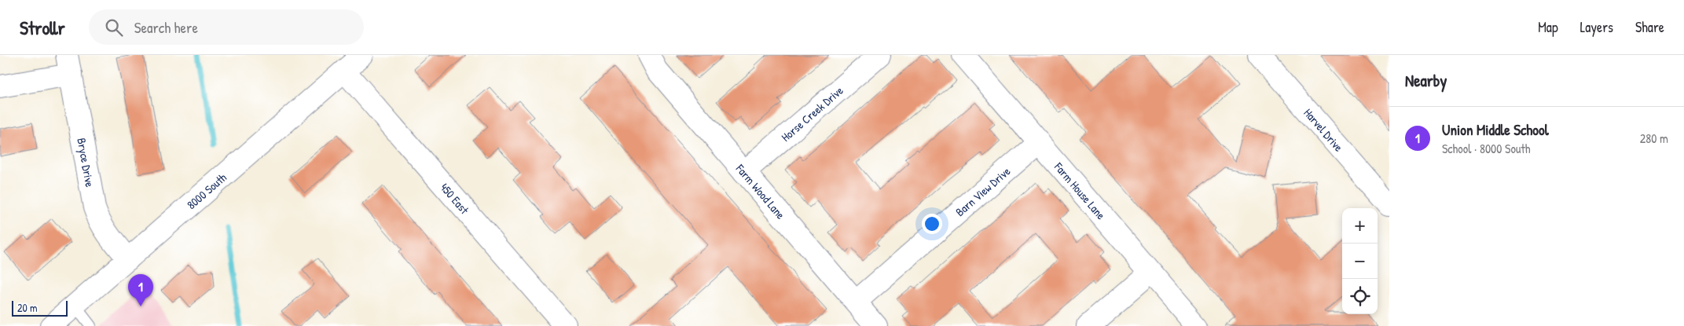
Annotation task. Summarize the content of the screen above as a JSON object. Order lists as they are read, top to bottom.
{
  "streets": {
    "street": [
      "Horse Creek Drive",
      "Harvel Drive",
      "Bryce Drive",
      "Farm House Lane",
      "8000 South",
      "Barn View Drive",
      "Farm Wood Lane",
      "450 East"
    ]
  },
  "crossings": [
    ["Horse Creek Drive", "Farm Wood Lane"],
    ["Bryce Drive", "8000 South"],
    ["Farm House Lane", "Barn View Drive"],
    ["8000 South", "450 East"],
    ["Barn View Drive", "Farm Wood Lane"]
  ],
  "scale_bar": "20 m",
  "page": {
    "header": "Strollr",
    "search": "Search here",
    "nav": ["Map", "Layers", "Share"],
    "heading": "Nearby",
    "list": [
      {
        "mark": "1",
        "name": "Union Middle School",
        "note": "School · 8000 South",
        "value": "280 m"
      }
    ],
    "map_buttons": ["+", "−"],
    "pins": "1",
    "scale": "20 m"
  }
}
